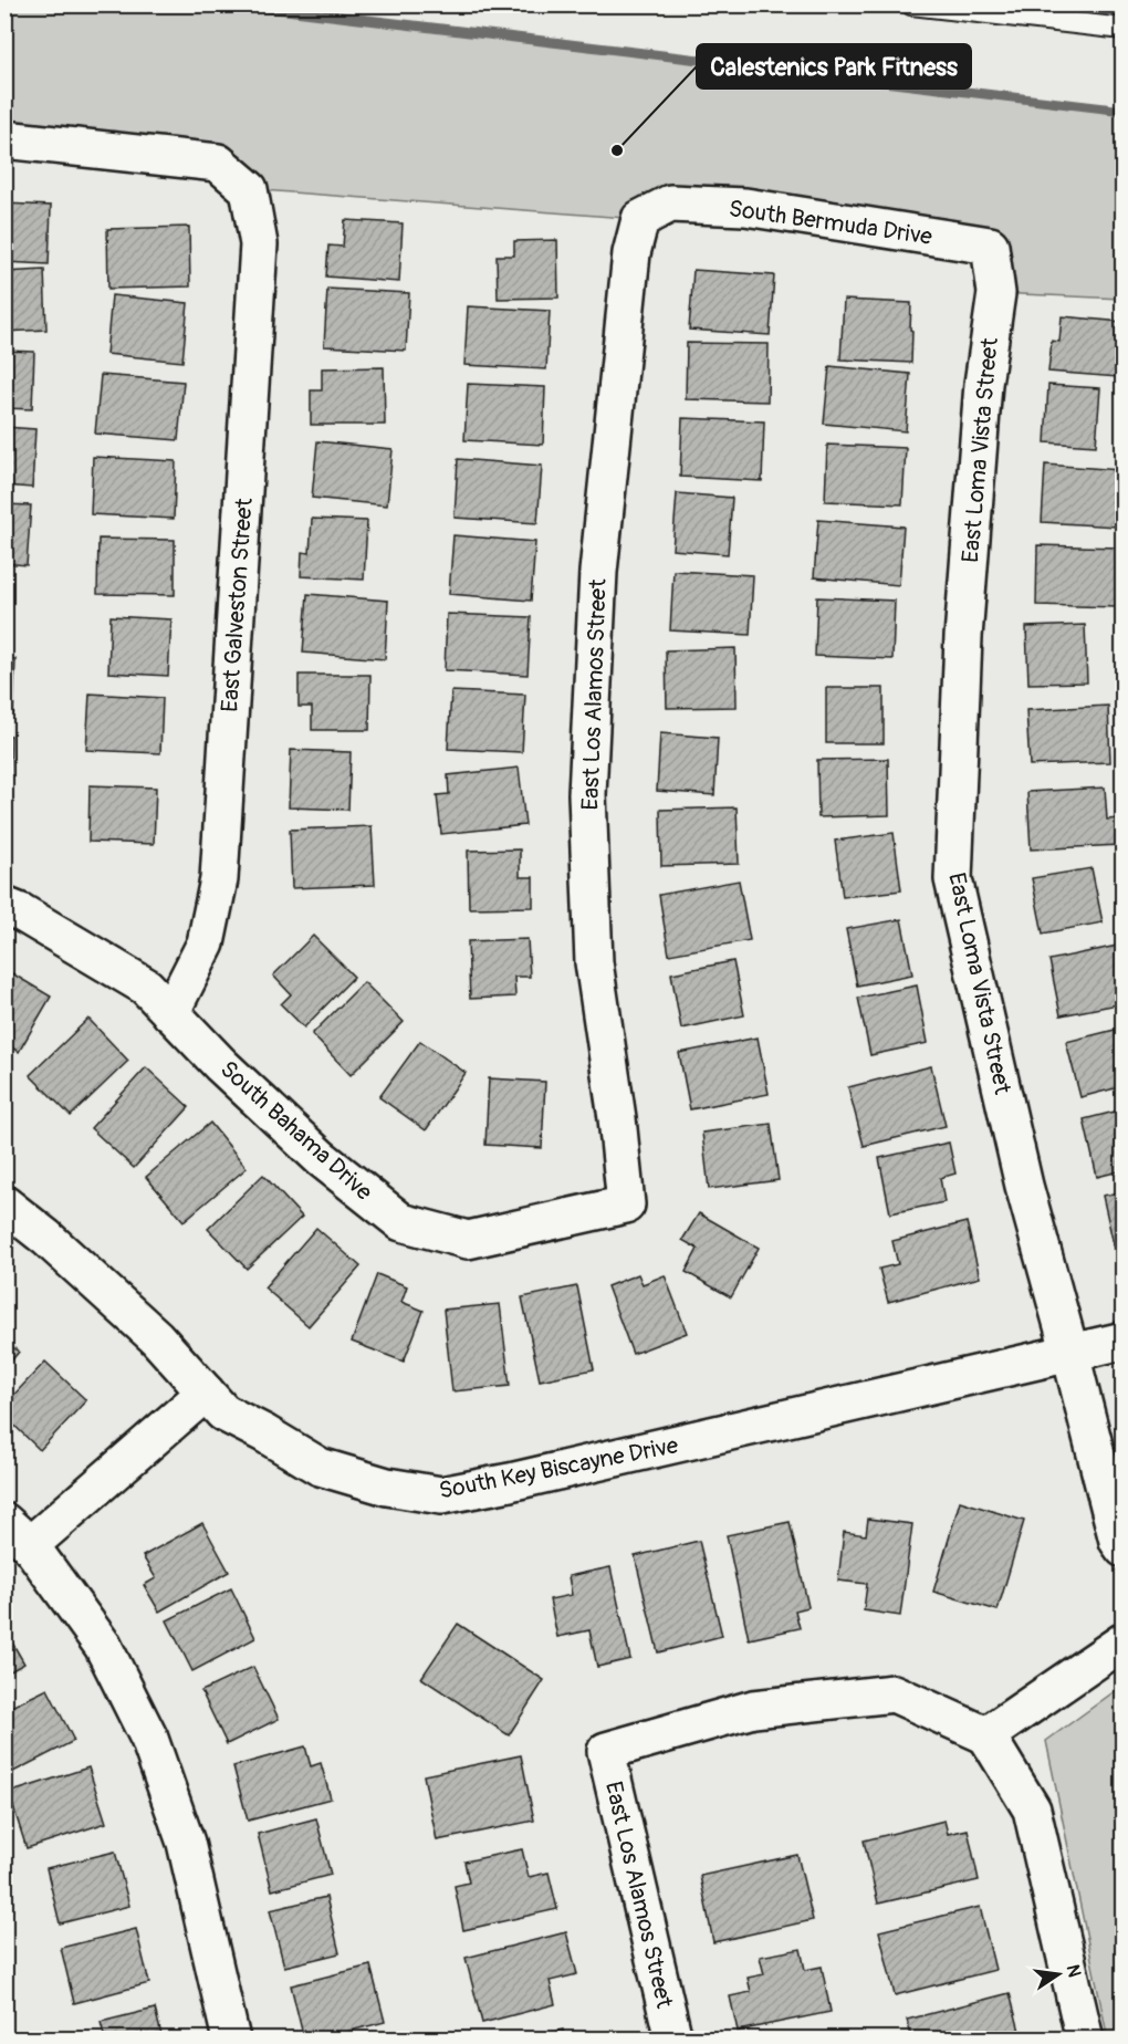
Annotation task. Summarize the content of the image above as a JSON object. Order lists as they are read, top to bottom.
{
  "streets": {
    "street": [
      "South Bermuda Drive",
      "East Loma Vista Street",
      "East Galveston Street",
      "East Los Alamos Street",
      "South Bahama Drive",
      "South Key Biscayne Drive"
    ]
  },
  "crossings": [
    ["South Bermuda Drive", "East Loma Vista Street"],
    ["South Bermuda Drive", "East Los Alamos Street"],
    ["East Loma Vista Street", "South Key Biscayne Drive"],
    ["East Galveston Street", "South Bahama Drive"],
    ["East Los Alamos Street", "South Bahama Drive"]
  ],
  "places": ["Calestenics Park Fitness"],
  "north": "right"
}
